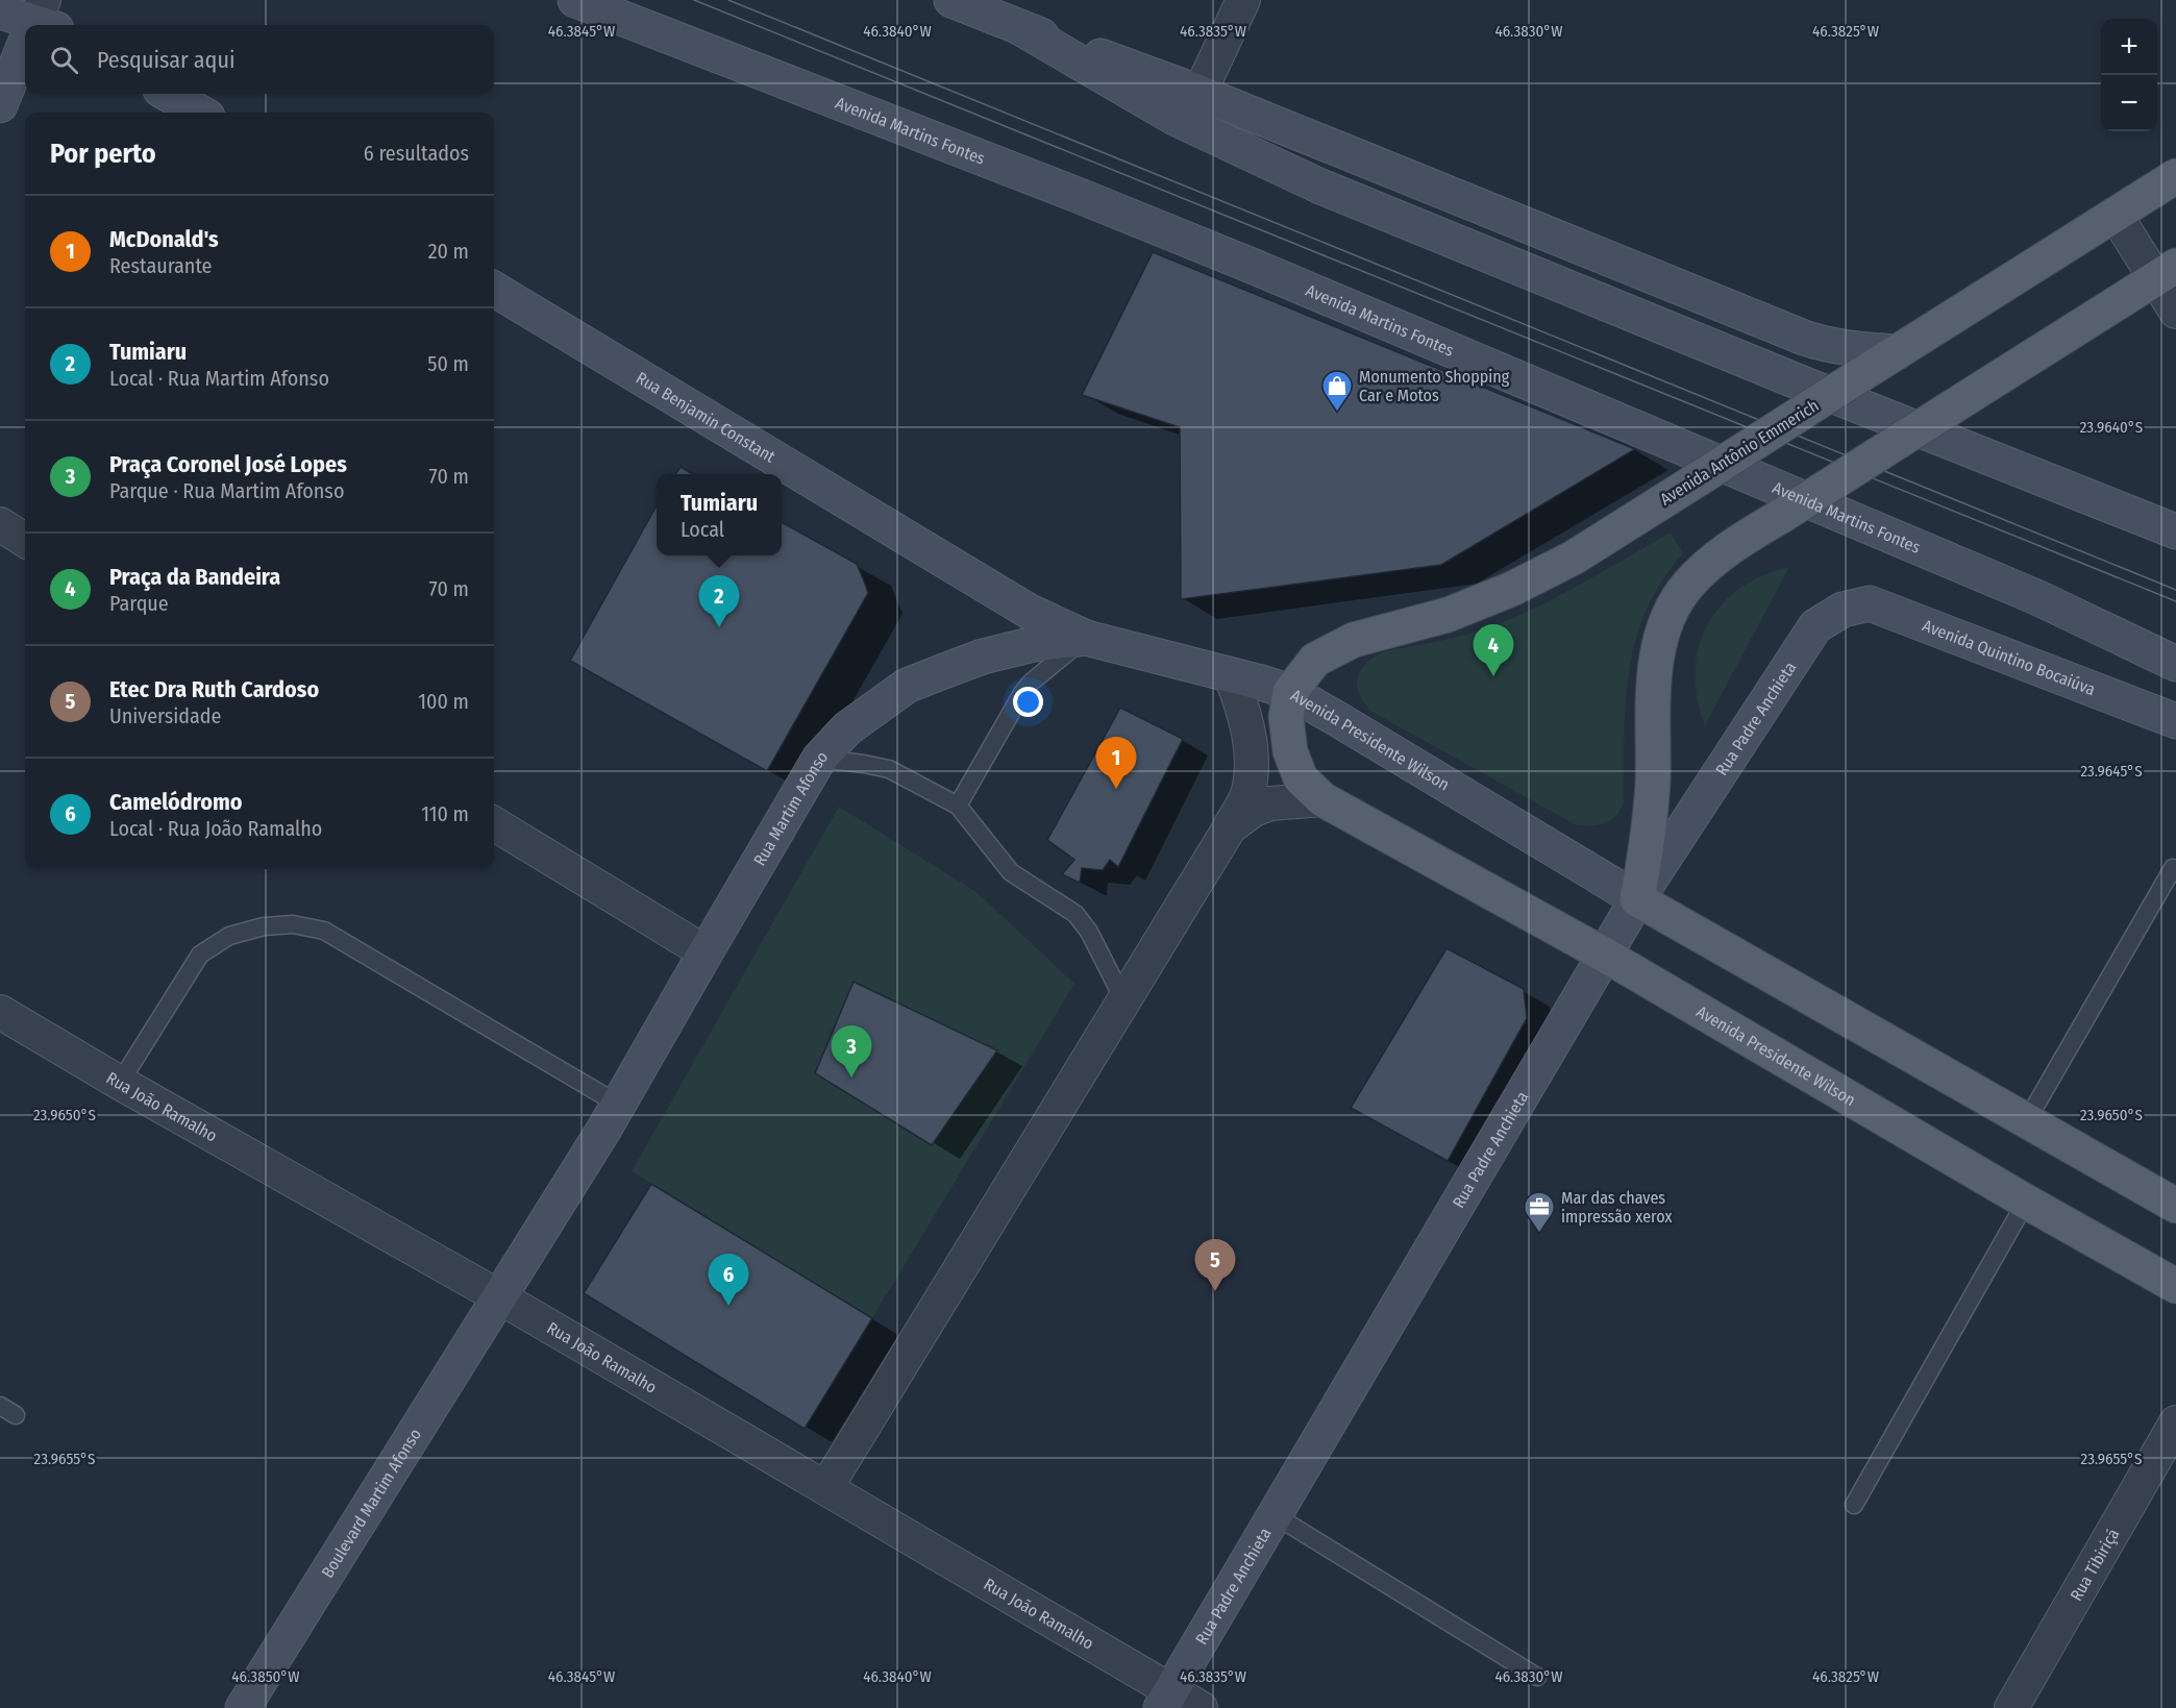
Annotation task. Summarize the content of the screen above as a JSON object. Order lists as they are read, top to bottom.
{
  "streets": {
    "main road": [
      "Avenida Martins Fontes",
      "Rua Benjamin Constant",
      "Avenida Antônio Emmerich",
      "Avenida Quintino Bocaiúva",
      "Rua Padre Anchieta",
      "Avenida Presidente Wilson",
      "Rua Martim Afonso",
      "Boulevard Martim Afonso"
    ],
    "street": ["Rua João Ramalho", "Rua Tibiriçá"]
  },
  "crossings": [
    ["Rua Benjamin Constant", "Rua Martim Afonso"],
    ["Avenida Antônio Emmerich", "Avenida Presidente Wilson"],
    ["Avenida Antônio Emmerich", "Rua Martim Afonso"],
    ["Avenida Quintino Bocaiúva", "Rua Padre Anchieta"],
    ["Rua Padre Anchieta", "Avenida Presidente Wilson"],
    ["Rua Padre Anchieta", "Rua João Ramalho"],
    ["Avenida Presidente Wilson", "Rua Martim Afonso"],
    ["Rua Martim Afonso", "Rua João Ramalho"],
    ["Rua Martim Afonso", "Boulevard Martim Afonso"],
    ["Rua João Ramalho", "Boulevard Martim Afonso"]
  ],
  "places": {
    "shop": ["Monumento Shopping Car e Motos"],
    "office": ["Mar das chaves impressão xerox"]
  },
  "page": {
    "map_buttons": ["+", "−"],
    "search": "Pesquisar aqui",
    "heading": ["Por perto", "6 resultados"],
    "list": [
      {
        "mark": "1",
        "name": "McDonald's",
        "note": "Restaurante",
        "value": "20 m"
      },
      {
        "mark": "2",
        "name": "Tumiaru",
        "note": "Local · Rua Martim Afonso",
        "value": "50 m"
      },
      {
        "mark": "3",
        "name": "Praça Coronel José Lopes",
        "note": "Parque · Rua Martim Afonso",
        "value": "70 m"
      },
      {
        "mark": "4",
        "name": "Praça da Bandeira",
        "note": "Parque",
        "value": "70 m"
      },
      {
        "mark": "5",
        "name": "Etec Dra Ruth Cardoso",
        "note": "Universidade",
        "value": "100 m"
      },
      {
        "mark": "6",
        "name": "Camelódromo",
        "note": "Local · Rua João Ramalho",
        "value": "110 m"
      }
    ],
    "popup": ["Tumiaru", "Local"],
    "pins": [
      "2",
      "4",
      "1",
      "3",
      "5",
      "6"
    ]
  },
  "coordinates": [
    "46.3845°W",
    "46.3840°W",
    "46.3835°W",
    "46.3830°W",
    "46.3825°W",
    "23.9640°S",
    "23.9645°S",
    "23.9650°S",
    "23.9655°S",
    "46.3850°W"
  ]
}
